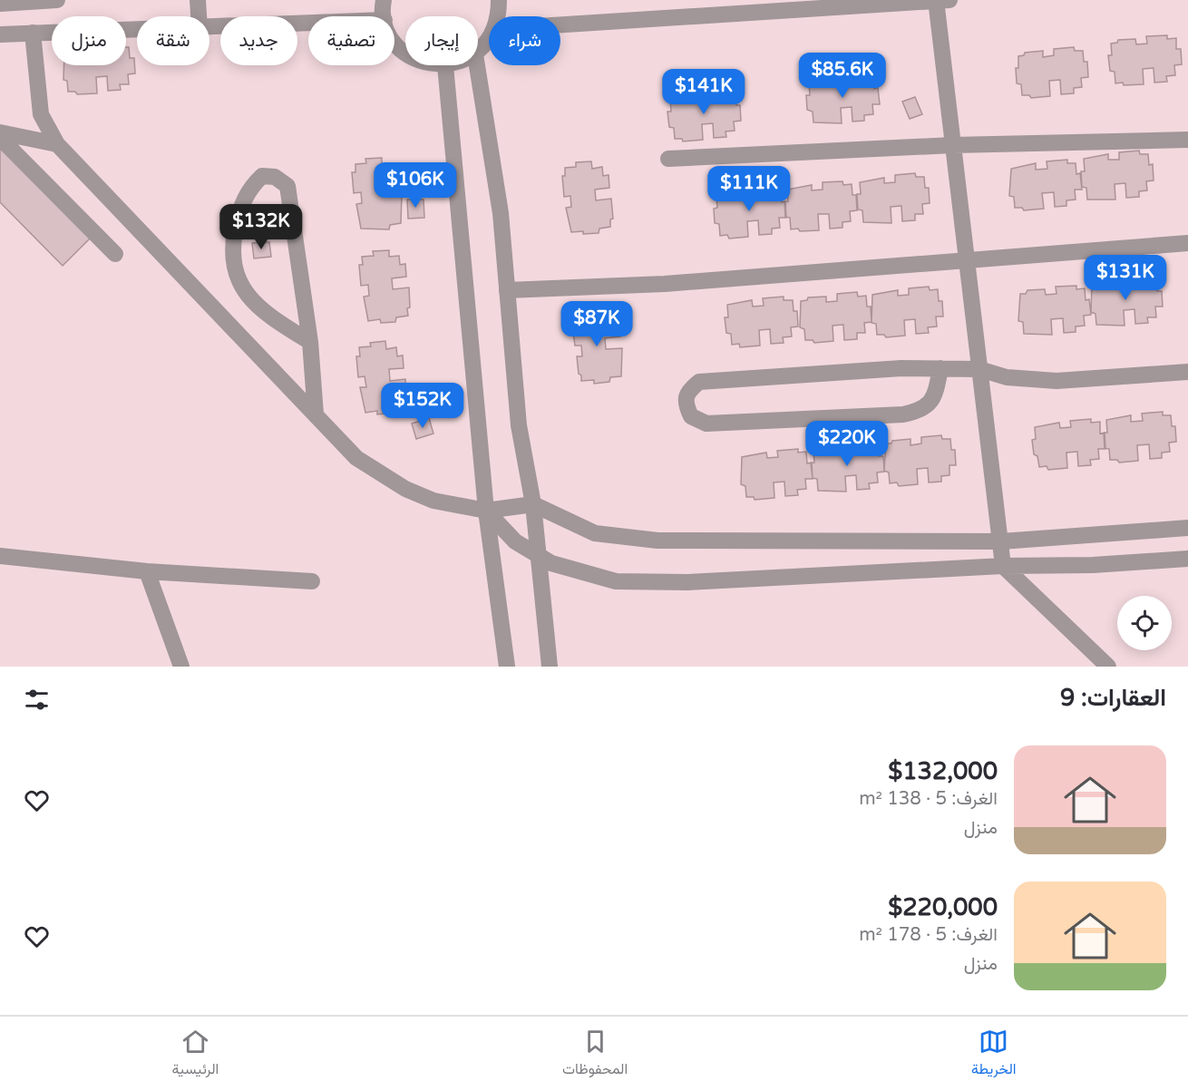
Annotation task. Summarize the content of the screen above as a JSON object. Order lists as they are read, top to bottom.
{
  "page": {
    "chip": [
      "شراء",
      "إيجار",
      "تصفية",
      "جديد",
      "شقة",
      "منزل"
    ],
    "price": [
      "$85.6K",
      "$141K",
      "$106K",
      "$111K",
      "$132K",
      "$131K",
      "$87K",
      "$152K",
      "$220K"
    ],
    "heading": "العقارات: 9",
    "list": [
      {
        "name": "$132,000",
        "note": "الغرف: 5 · 138 m² · منزل"
      },
      {
        "name": "$220,000",
        "note": "الغرف: 5 · 178 m² · منزل"
      }
    ],
    "tabs": ["الخريطة", "المحفوظات", "الرئيسية"]
  }
}
